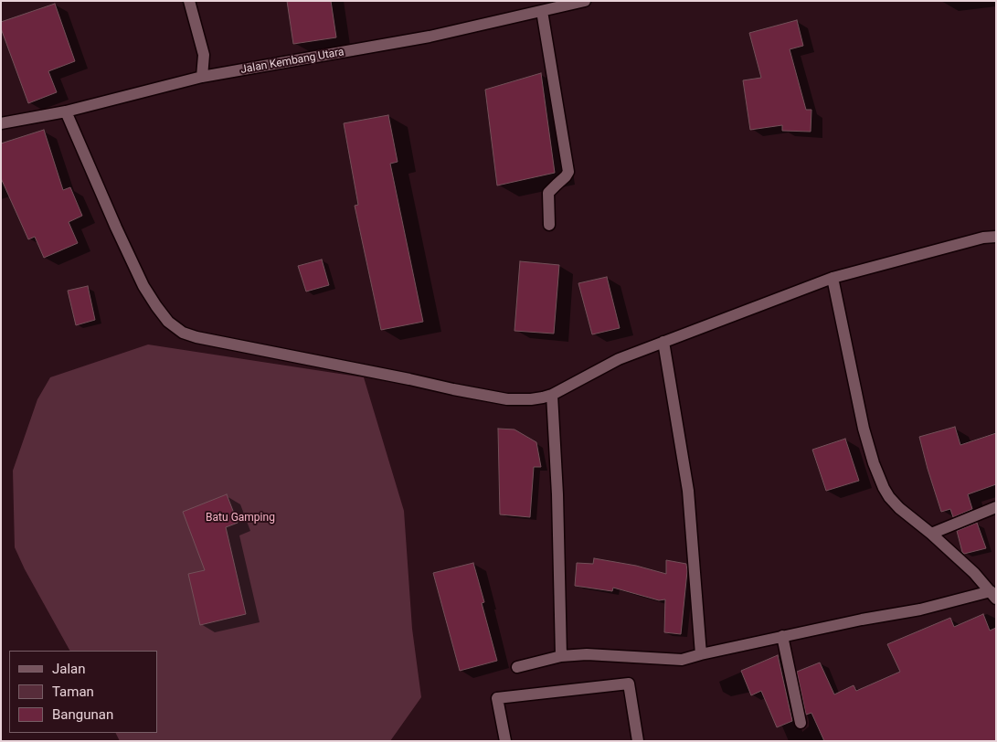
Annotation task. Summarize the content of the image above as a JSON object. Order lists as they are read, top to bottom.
{
  "streets": {
    "street": ["Jalan Kembang Utara"]
  },
  "parks": ["Batu Gamping"],
  "legend": ["Jalan", "Taman", "Bangunan"]
}
